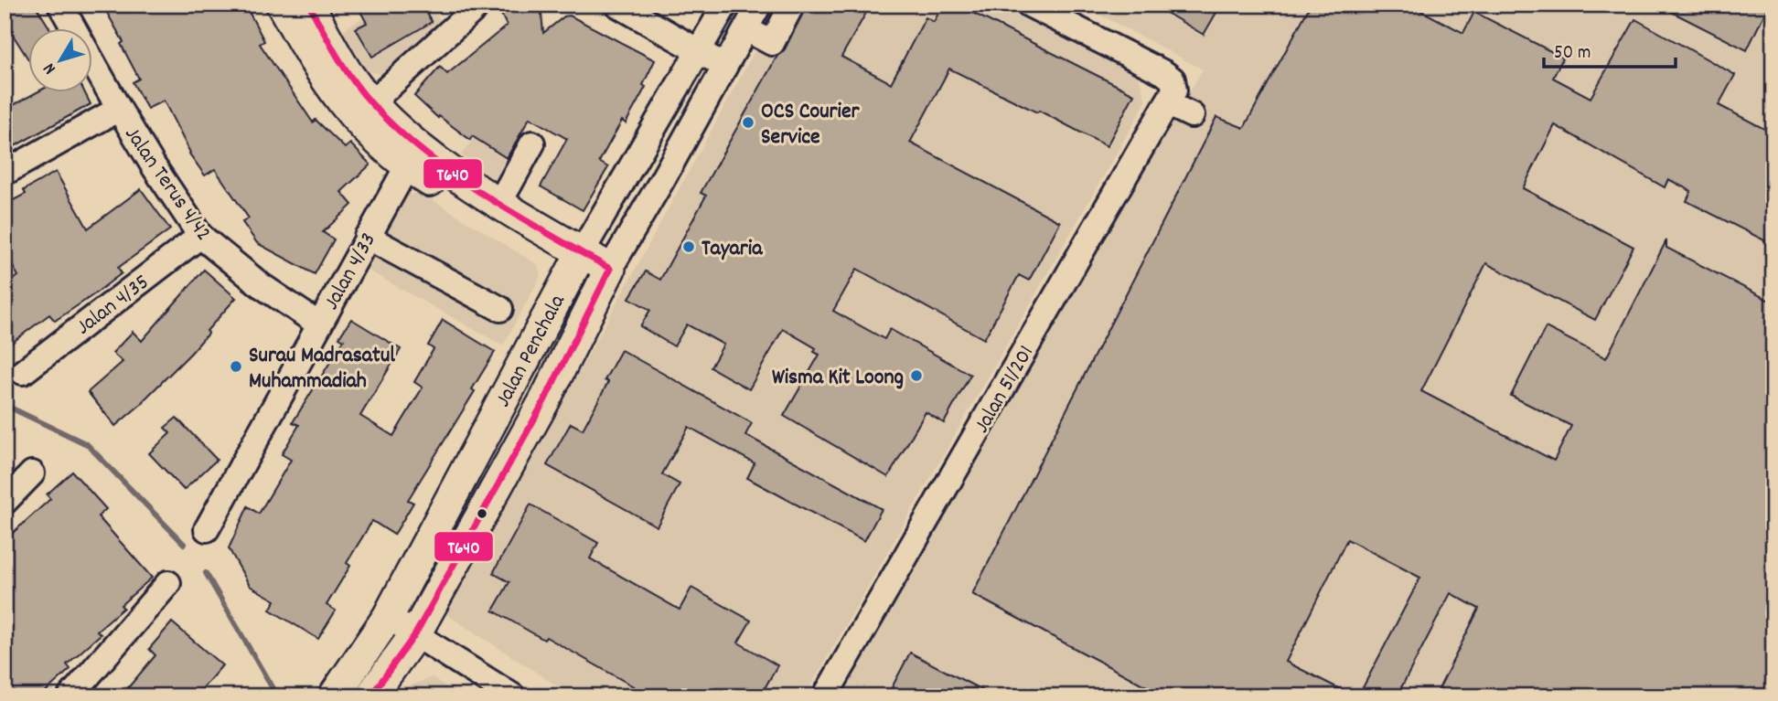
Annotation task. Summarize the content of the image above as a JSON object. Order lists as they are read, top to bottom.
{
  "streets": {
    "main road": ["Jalan Penchala"],
    "street": [
      "Jalan Terus 4/42",
      "Jalan 4/33",
      "Jalan 4/35",
      "Jalan 51/201"
    ]
  },
  "crossings": [
    ["Jalan Terus 4/42", "Jalan 4/33"],
    ["Jalan Terus 4/42", "Jalan 4/35"]
  ],
  "places": [
    "OCS Courier Service",
    "Tayaria",
    "Surau Madrasatul Muhammadiah",
    "Wisma Kit Loong"
  ],
  "lines": ["transit line T640"],
  "scale_bar": "50 m",
  "north": "bottom left"
}
